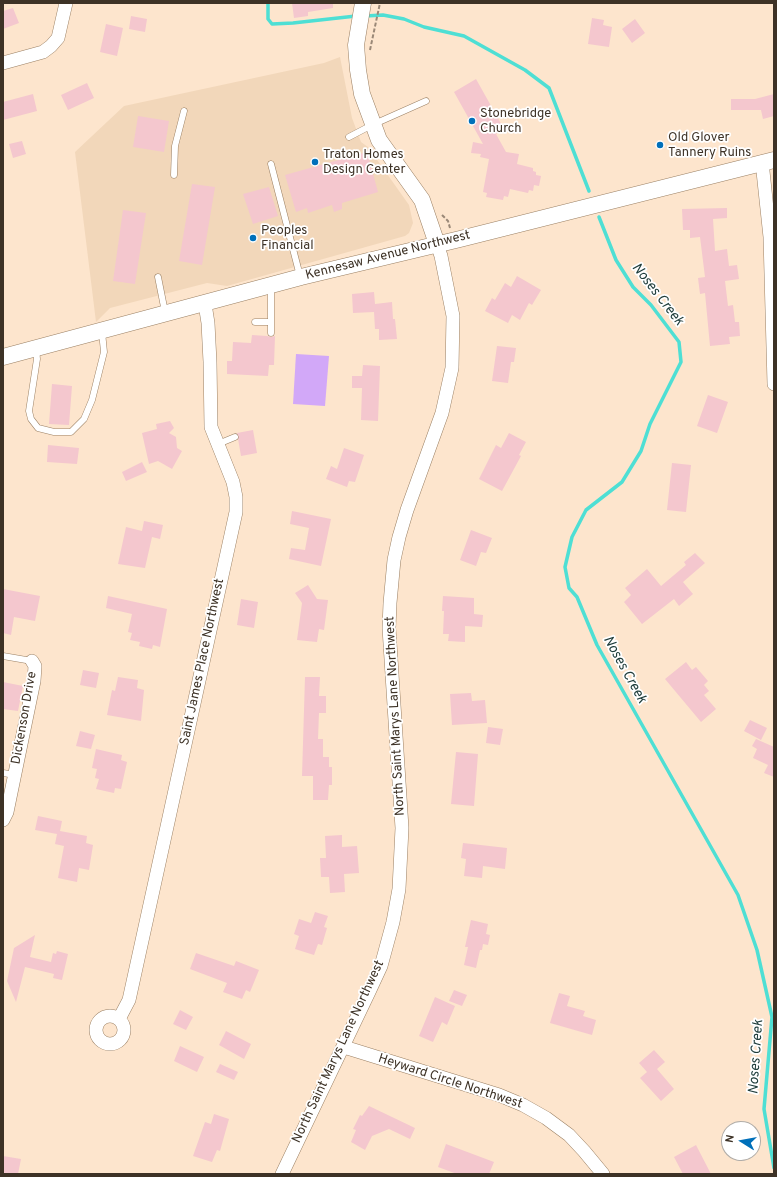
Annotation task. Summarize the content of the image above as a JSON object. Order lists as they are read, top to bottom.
{
  "streets": {
    "street": [
      "Kennesaw Avenue Northwest",
      "Saint James Place Northwest",
      "North Saint Marys Lane Northwest",
      "Dickenson Drive",
      "Heyward Circle Northwest"
    ]
  },
  "crossings": [
    ["Kennesaw Avenue Northwest", "Saint James Place Northwest"],
    ["Kennesaw Avenue Northwest", "North Saint Marys Lane Northwest"],
    ["North Saint Marys Lane Northwest", "Heyward Circle Northwest"]
  ],
  "water": ["Noses Creek"],
  "places": [
    "Stonebridge Church",
    "Old Glover Tannery Ruins",
    "Traton Homes Design Center",
    "Peoples Financial"
  ],
  "north": "left"
}
